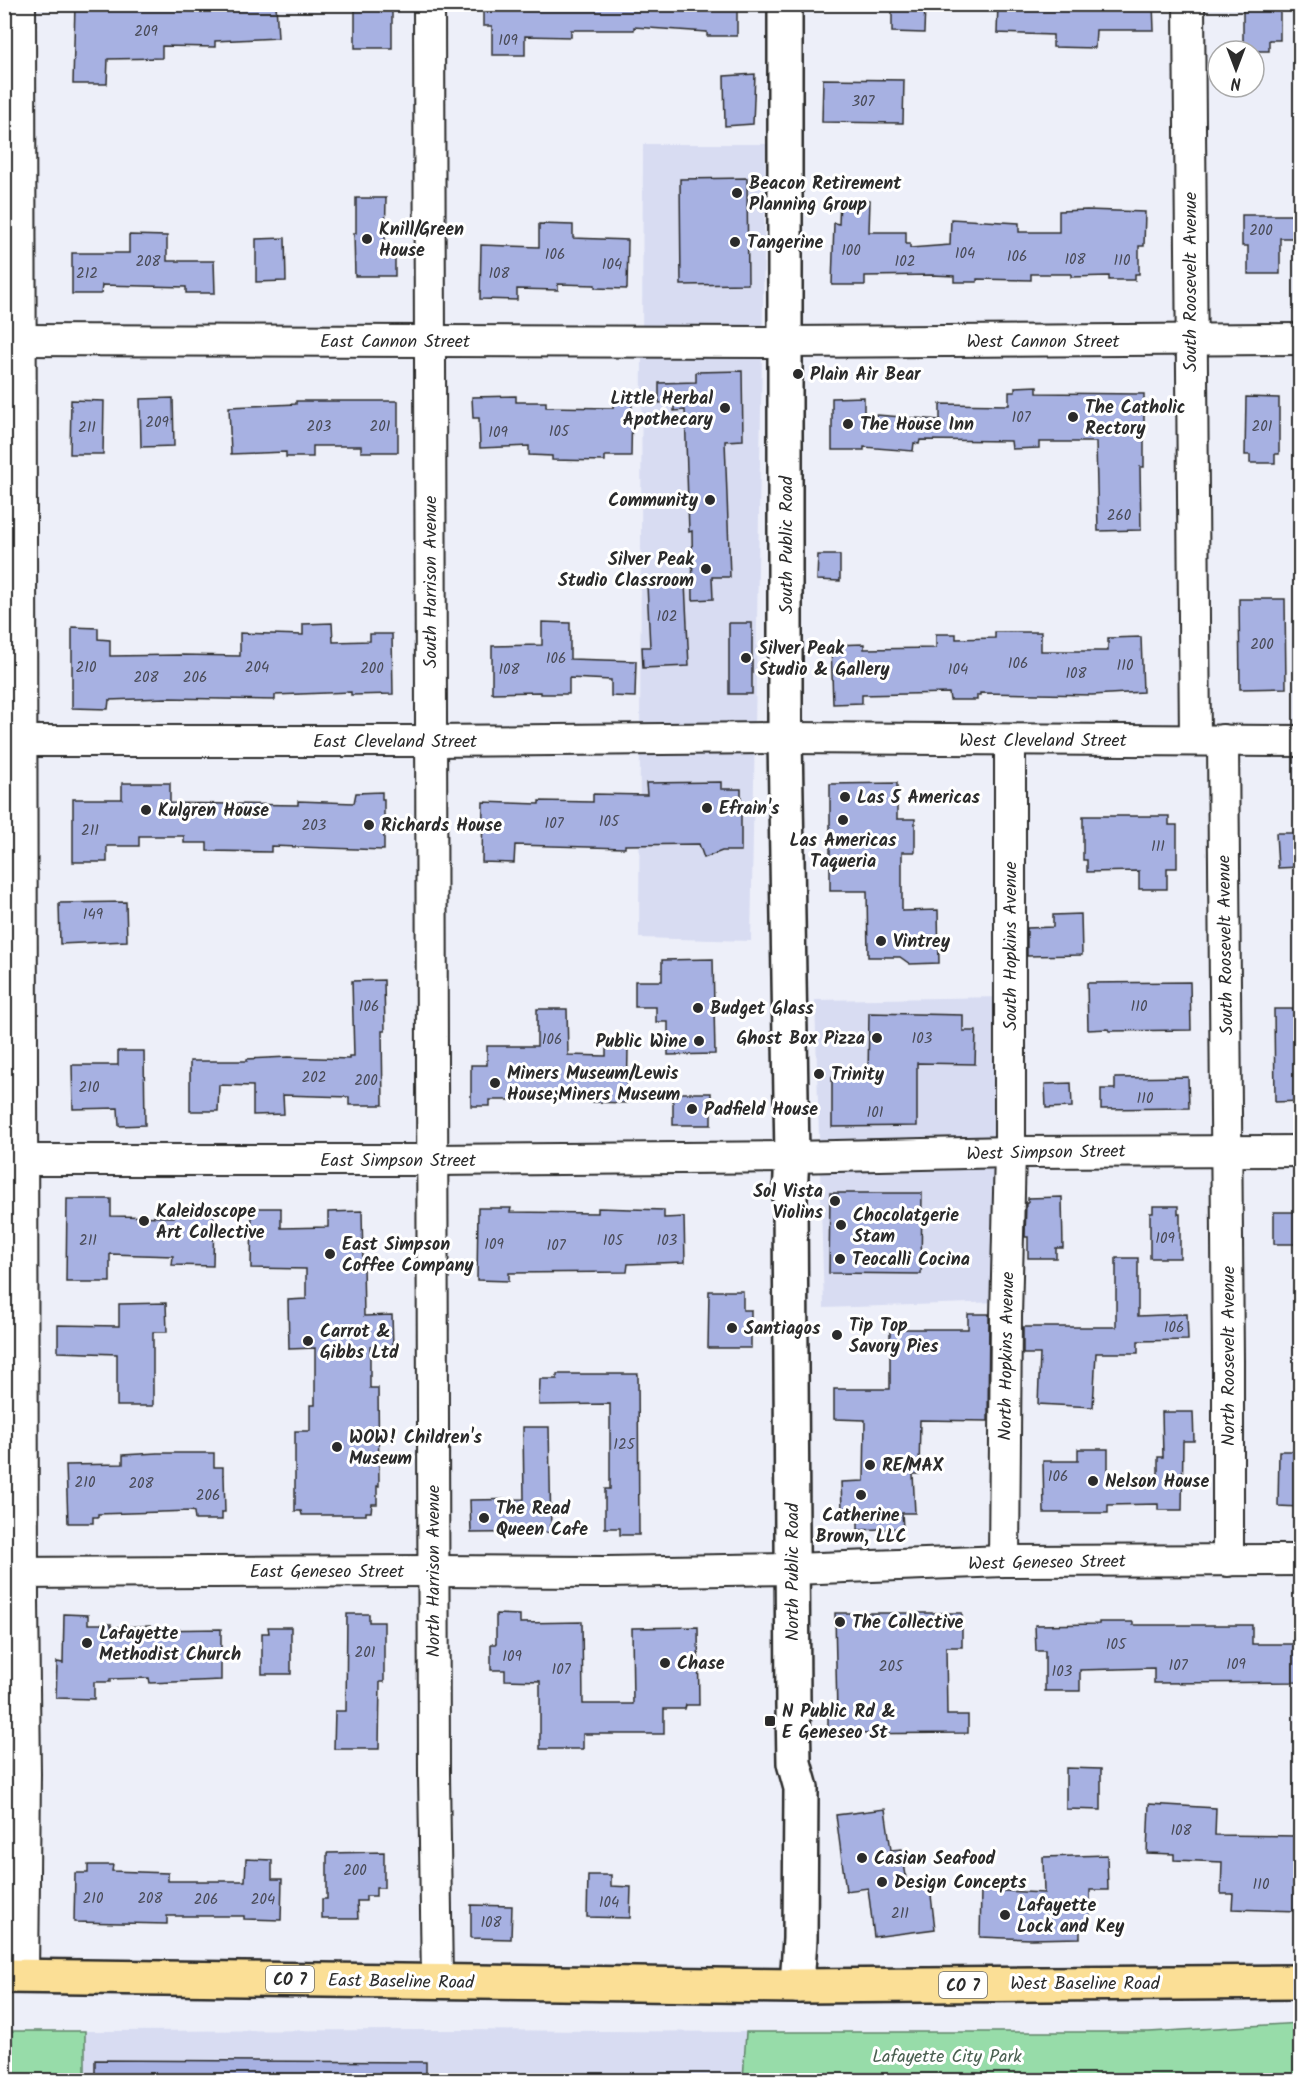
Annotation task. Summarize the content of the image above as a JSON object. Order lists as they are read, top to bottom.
{
  "streets": {
    "main road": ["CO 7", "East Baseline Road", "West Baseline Road"],
    "street": [
      "South Roosevelt Avenue",
      "East Cannon Street",
      "West Cannon Street",
      "South Public Road",
      "South Harrison Avenue",
      "West Cleveland Street",
      "East Cleveland Street",
      "South Hopkins Avenue",
      "West Simpson Street",
      "East Simpson Street",
      "North Hopkins Avenue",
      "North Roosevelt Avenue",
      "West Geneseo Street",
      "East Geneseo Street",
      "North Harrison Avenue",
      "North Public Road"
    ]
  },
  "crossings": [
    ["South Roosevelt Avenue", "West Cannon Street"],
    ["South Roosevelt Avenue", "West Cleveland Street"],
    ["South Roosevelt Avenue", "West Simpson Street"],
    ["South Roosevelt Avenue", "North Roosevelt Avenue"],
    ["East Cannon Street", "West Cannon Street"],
    ["East Cannon Street", "South Public Road"],
    ["East Cannon Street", "South Harrison Avenue"],
    ["West Cannon Street", "South Public Road"],
    ["South Public Road", "West Cleveland Street"],
    ["South Public Road", "East Cleveland Street"],
    ["South Public Road", "West Simpson Street"],
    ["South Public Road", "East Simpson Street"],
    ["South Public Road", "North Public Road"],
    ["South Harrison Avenue", "East Cleveland Street"],
    ["South Harrison Avenue", "East Simpson Street"],
    ["South Harrison Avenue", "North Harrison Avenue"],
    ["West Cleveland Street", "East Cleveland Street"],
    ["West Cleveland Street", "South Hopkins Avenue"],
    ["South Hopkins Avenue", "West Simpson Street"],
    ["South Hopkins Avenue", "North Hopkins Avenue"],
    ["West Simpson Street", "East Simpson Street"],
    ["West Simpson Street", "North Hopkins Avenue"],
    ["West Simpson Street", "North Roosevelt Avenue"],
    ["West Simpson Street", "North Public Road"],
    ["East Simpson Street", "North Harrison Avenue"],
    ["East Simpson Street", "North Public Road"],
    ["North Hopkins Avenue", "West Geneseo Street"],
    ["North Roosevelt Avenue", "West Geneseo Street"],
    ["West Geneseo Street", "East Geneseo Street"],
    ["West Geneseo Street", "North Public Road"],
    ["East Geneseo Street", "North Harrison Avenue"],
    ["East Geneseo Street", "North Public Road"],
    ["North Harrison Avenue", "East Baseline Road"],
    ["North Public Road", "East Baseline Road"],
    ["North Public Road", "West Baseline Road"],
    ["East Baseline Road", "West Baseline Road"]
  ],
  "parks": ["Lafayette City Park"],
  "places": {
    "other": [
      "Beacon Retirement Planning Group",
      "Knill/Green House",
      "Tangerine",
      "Plain Air Bear",
      "Little Herbal Apothecary",
      "The Catholic Rectory",
      "The House Inn",
      "Community",
      "Silver Peak Studio Classroom",
      "Silver Peak Studio & Gallery",
      "Las 5 Americas",
      "Efrain's",
      "Kulgren House",
      "Las Americas Taqueria",
      "Richards House",
      "Vintrey",
      "Budget Glass",
      "Ghost Box Pizza",
      "Public Wine",
      "Trinity",
      "Miners Museum/Lewis House;Miners Museum",
      "Padfield House",
      "Sol Vista Violins",
      "Kaleidoscope Art Collective",
      "Chocolatgerie Stam",
      "East Simpson Coffee Company",
      "Teocalli Cocina",
      "Santiagos",
      "Tip Top Savory Pies",
      "Carrot & Gibbs Ltd",
      "WOW! Children's Museum",
      "RE/MAX",
      "Nelson House",
      "Catherine Brown, LLC",
      "The Read Queen Cafe",
      "The Collective",
      "Lafayette Methodist Church",
      "Chase",
      "Casian Seafood",
      "Design Concepts",
      "Lafayette Lock and Key"
    ],
    "transit": ["N Public Rd & E Geneseo St"]
  },
  "house_numbers": [
    "209",
    "109",
    "307",
    "200",
    "100",
    "104",
    "106",
    "106",
    "108",
    "110",
    "208",
    "102",
    "104",
    "212",
    "108",
    "107",
    "209",
    "203",
    "201",
    "201",
    "211",
    "105",
    "109",
    "260",
    "102",
    "200",
    "106",
    "106",
    "110",
    "210",
    "204",
    "200",
    "108",
    "104",
    "108",
    "208",
    "206",
    "105",
    "107",
    "203",
    "211",
    "111",
    "149",
    "106",
    "110",
    "103",
    "106",
    "202",
    "200",
    "210",
    "110",
    "101",
    "109",
    "211",
    "105",
    "103",
    "109",
    "107",
    "106",
    "125",
    "106",
    "210",
    "208",
    "206",
    "105",
    "201",
    "109",
    "109",
    "107",
    "205",
    "107",
    "103",
    "108",
    "200",
    "110",
    "210",
    "208",
    "206",
    "204",
    "104",
    "211",
    "108"
  ],
  "north": "bottom"
}
